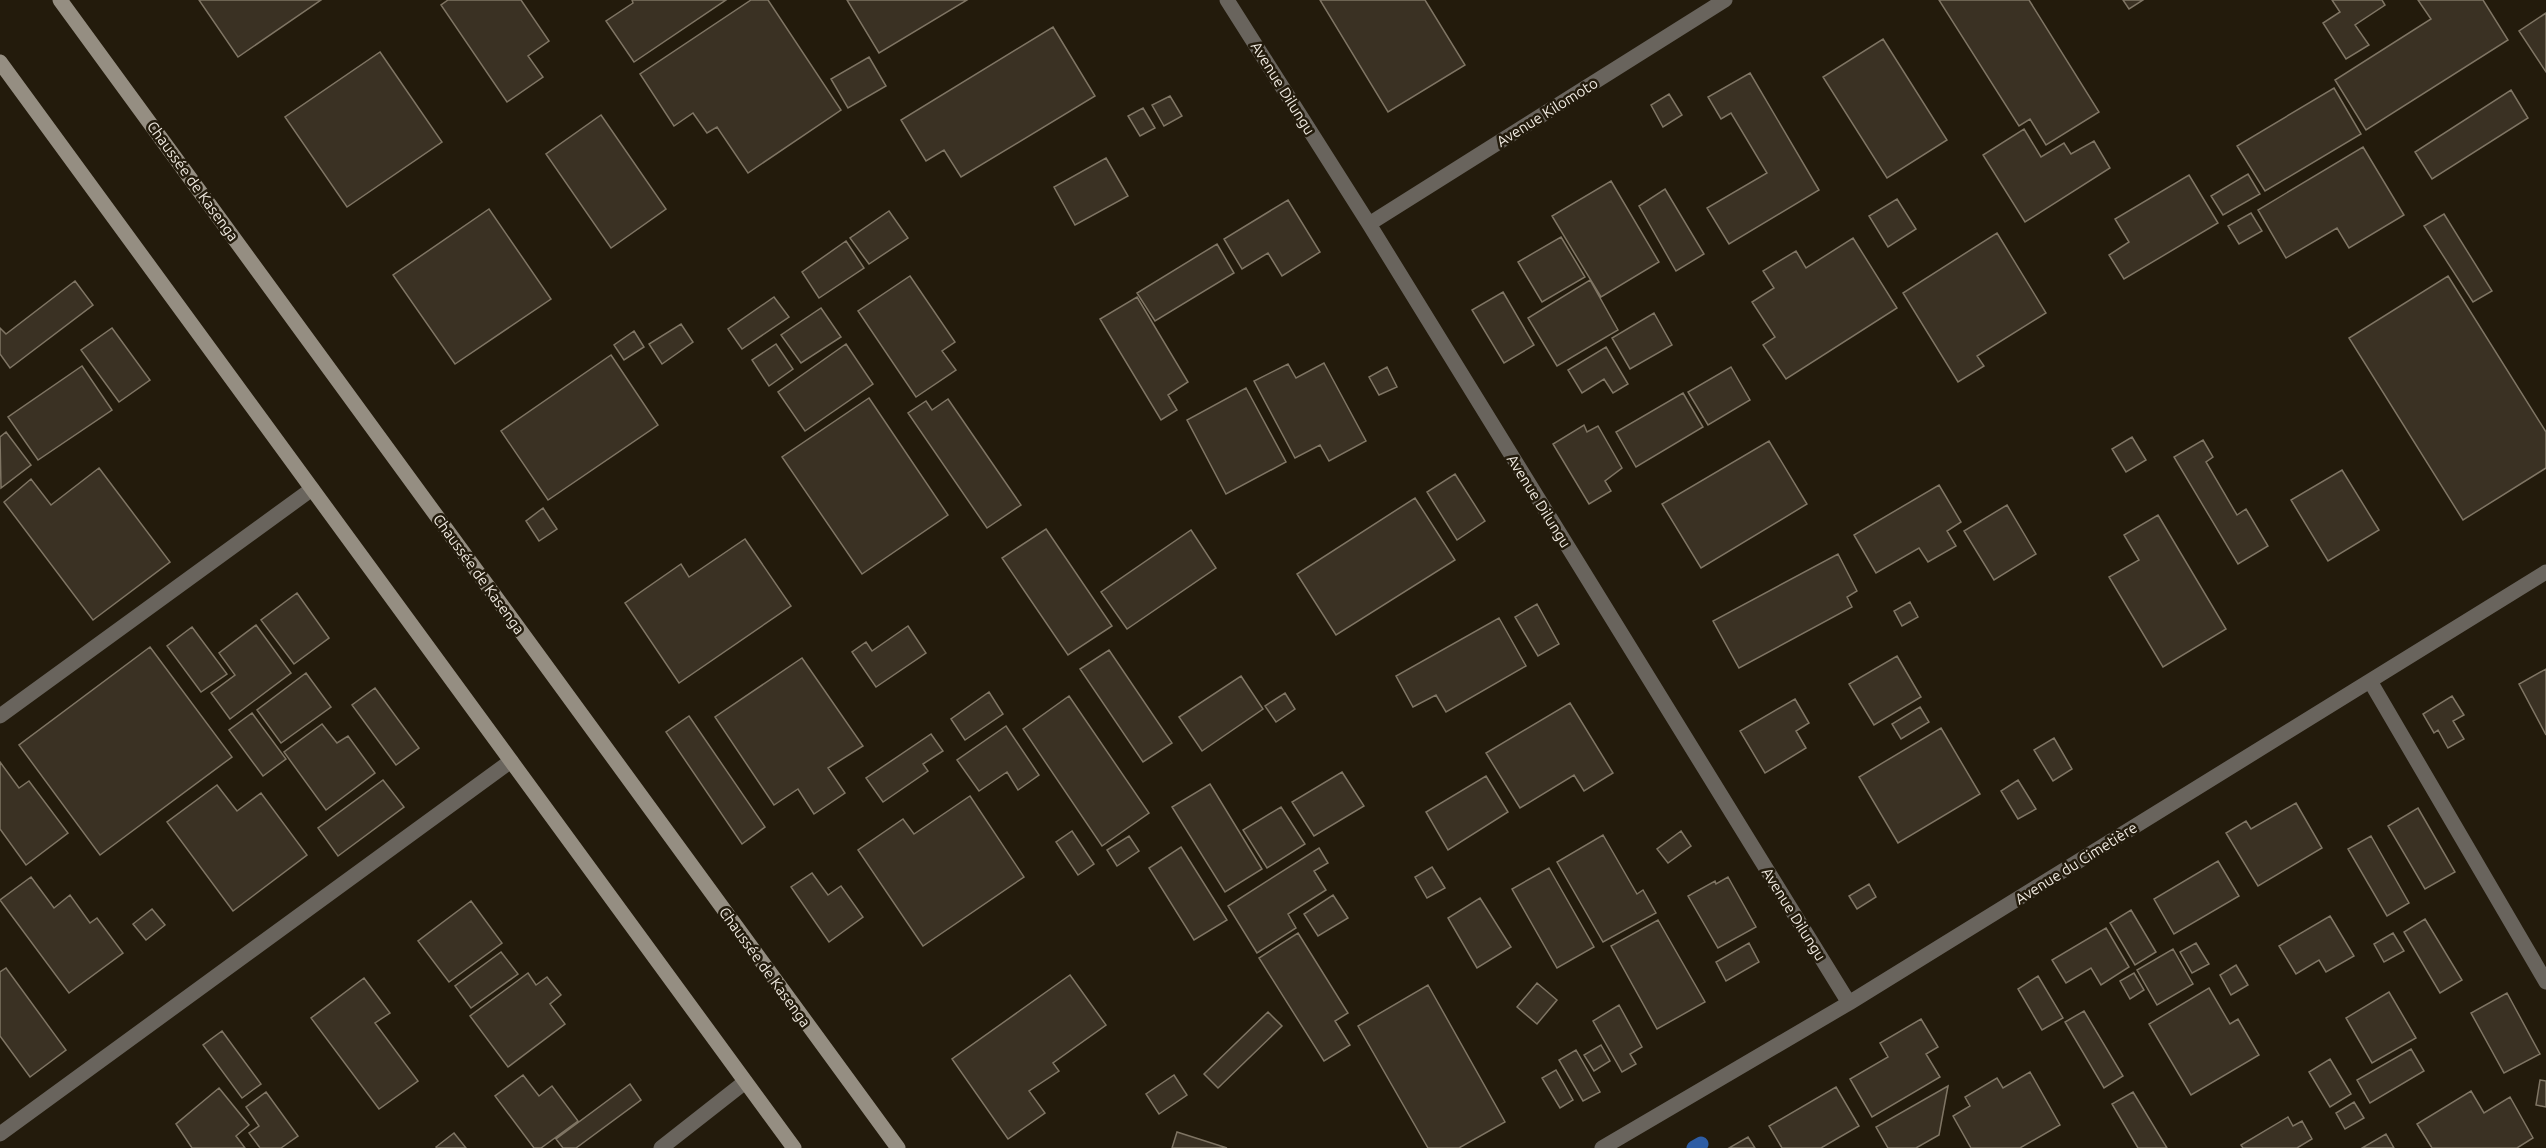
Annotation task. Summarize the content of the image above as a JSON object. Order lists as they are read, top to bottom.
{
  "streets": {
    "main road": ["Chaussée de Kasenga"],
    "street": ["Avenue Dilungu", "Avenue Kilomoto", "Avenue du Cimetière"]
  },
  "crossings": [
    ["Avenue Dilungu", "Avenue Kilomoto"],
    ["Avenue Dilungu", "Avenue du Cimetière"]
  ]
}
